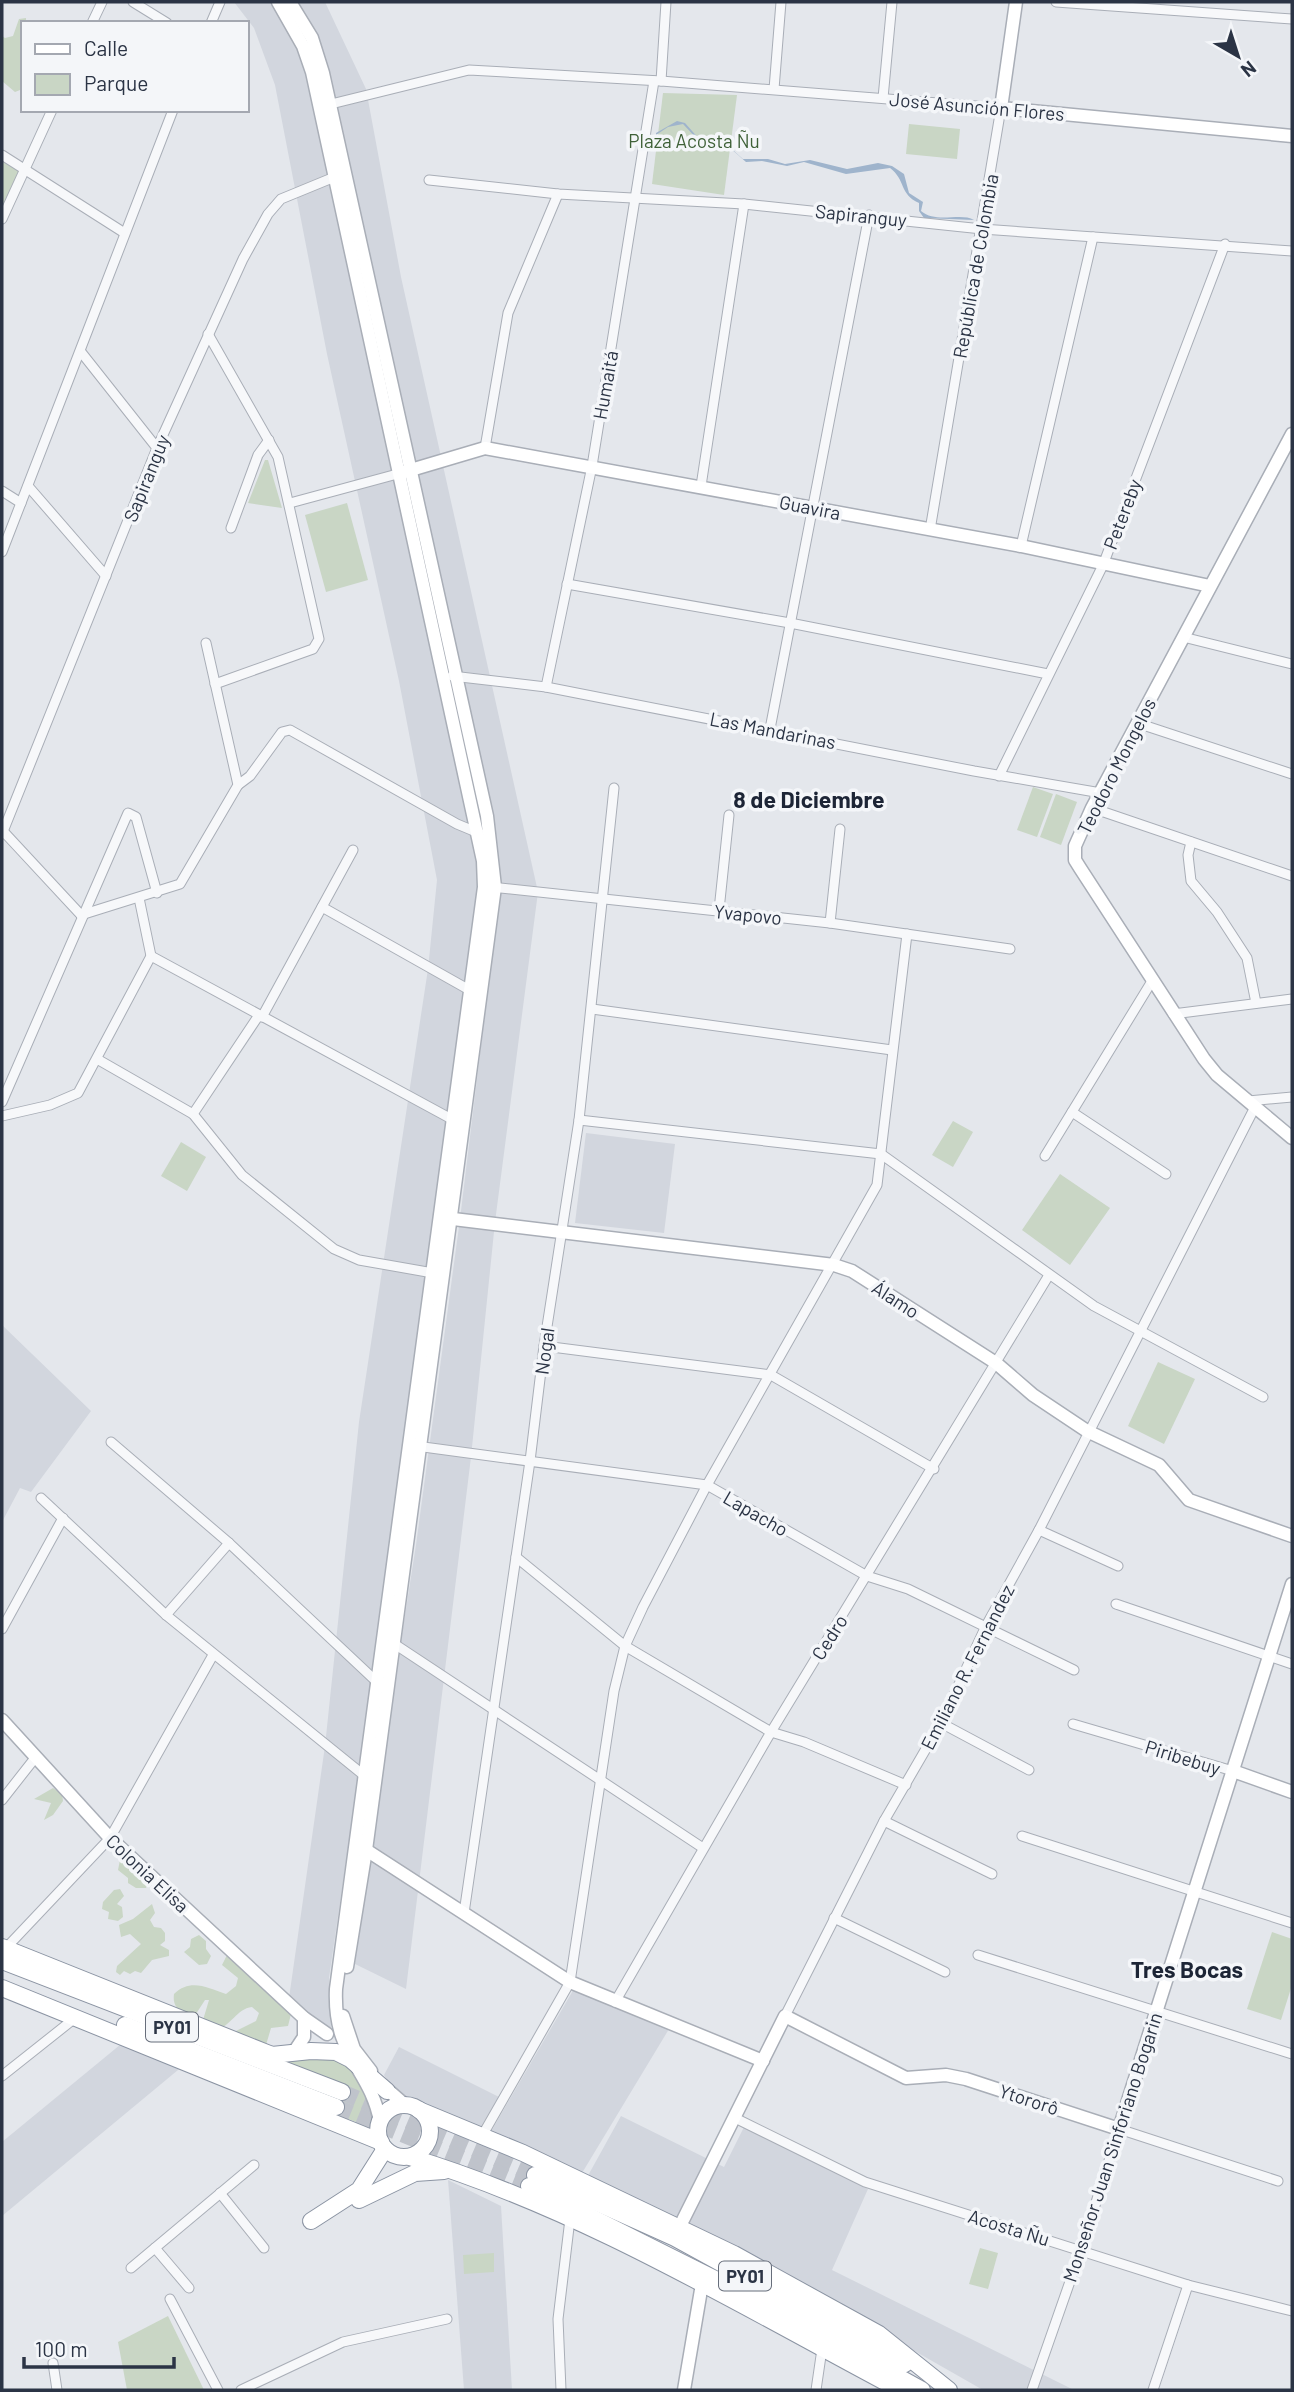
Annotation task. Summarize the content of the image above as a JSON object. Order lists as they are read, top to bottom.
{
  "streets": {
    "highway": ["PY01"],
    "street": [
      "José Asunción Flores",
      "Sapiranguy",
      "República de Colombia",
      "Humaitá",
      "Guavira",
      "Petereby",
      "Las Mandarinas",
      "Teodoro Mongelos",
      "Yvapovo",
      "Álamo",
      "Nogal",
      "Lapacho",
      "Cedro",
      "Emiliano R. Fernandez",
      "Piribebuy",
      "Colonia Elisa",
      "Ytororô",
      "Monseñor Juan Sinforiano Bogarin",
      "Acosta Ñu"
    ]
  },
  "crossings": [
    ["José Asunción Flores", "República de Colombia"],
    ["José Asunción Flores", "Humaitá"],
    ["Sapiranguy", "República de Colombia"],
    ["Sapiranguy", "Humaitá"],
    ["Sapiranguy", "Petereby"],
    ["República de Colombia", "Guavira"],
    ["Humaitá", "Guavira"],
    ["Humaitá", "Las Mandarinas"],
    ["Guavira", "Petereby"],
    ["Guavira", "Teodoro Mongelos"],
    ["Petereby", "Las Mandarinas"],
    ["Las Mandarinas", "Teodoro Mongelos"],
    ["Teodoro Mongelos", "Emiliano R. Fernandez"],
    ["Yvapovo", "Nogal"],
    ["Álamo", "Nogal"],
    ["Álamo", "Cedro"],
    ["Álamo", "Emiliano R. Fernandez"],
    ["Nogal", "Lapacho"],
    ["Lapacho", "Cedro"],
    ["Lapacho", "Emiliano R. Fernandez"],
    ["Emiliano R. Fernandez", "Ytororô"],
    ["Emiliano R. Fernandez", "Acosta Ñu"],
    ["Piribebuy", "Monseñor Juan Sinforiano Bogarin"],
    ["Ytororô", "Monseñor Juan Sinforiano Bogarin"],
    ["Monseñor Juan Sinforiano Bogarin", "Acosta Ñu"]
  ],
  "districts": ["8 de Diciembre", "Tres Bocas"],
  "parks": ["Plaza Acosta Ñu"],
  "legend": ["Calle", "Parque"],
  "scale_bar": "100 m",
  "north": "bottom right"
}
